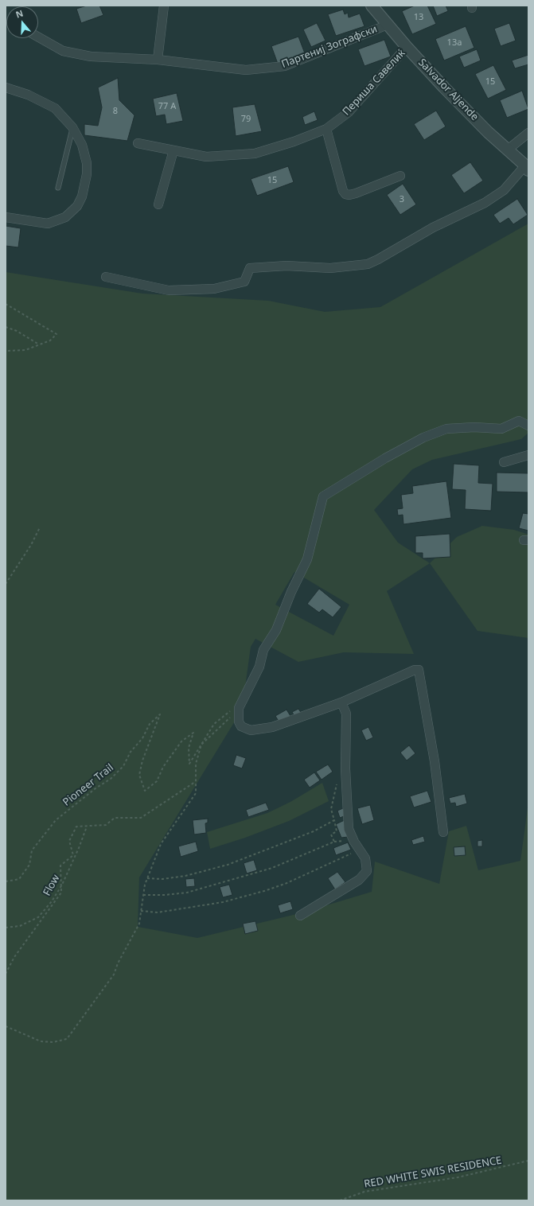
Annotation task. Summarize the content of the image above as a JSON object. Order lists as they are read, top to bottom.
{
  "streets": {
    "street": ["Партениј Зографски", "Периша Савелиќ", "Salvador Aljende"],
    "path": ["Pioneer Trail", "Flow", "RED WHITE SWIS RESIDENCE"]
  },
  "crossings": [
    ["Партениј Зографски", "Salvador Aljende"],
    ["Периша Савелиќ", "Salvador Aljende"]
  ],
  "house_numbers": [
    "13",
    "13a",
    "15",
    "77 А",
    "8",
    "79",
    "15",
    "3"
  ],
  "north": "top"
}
